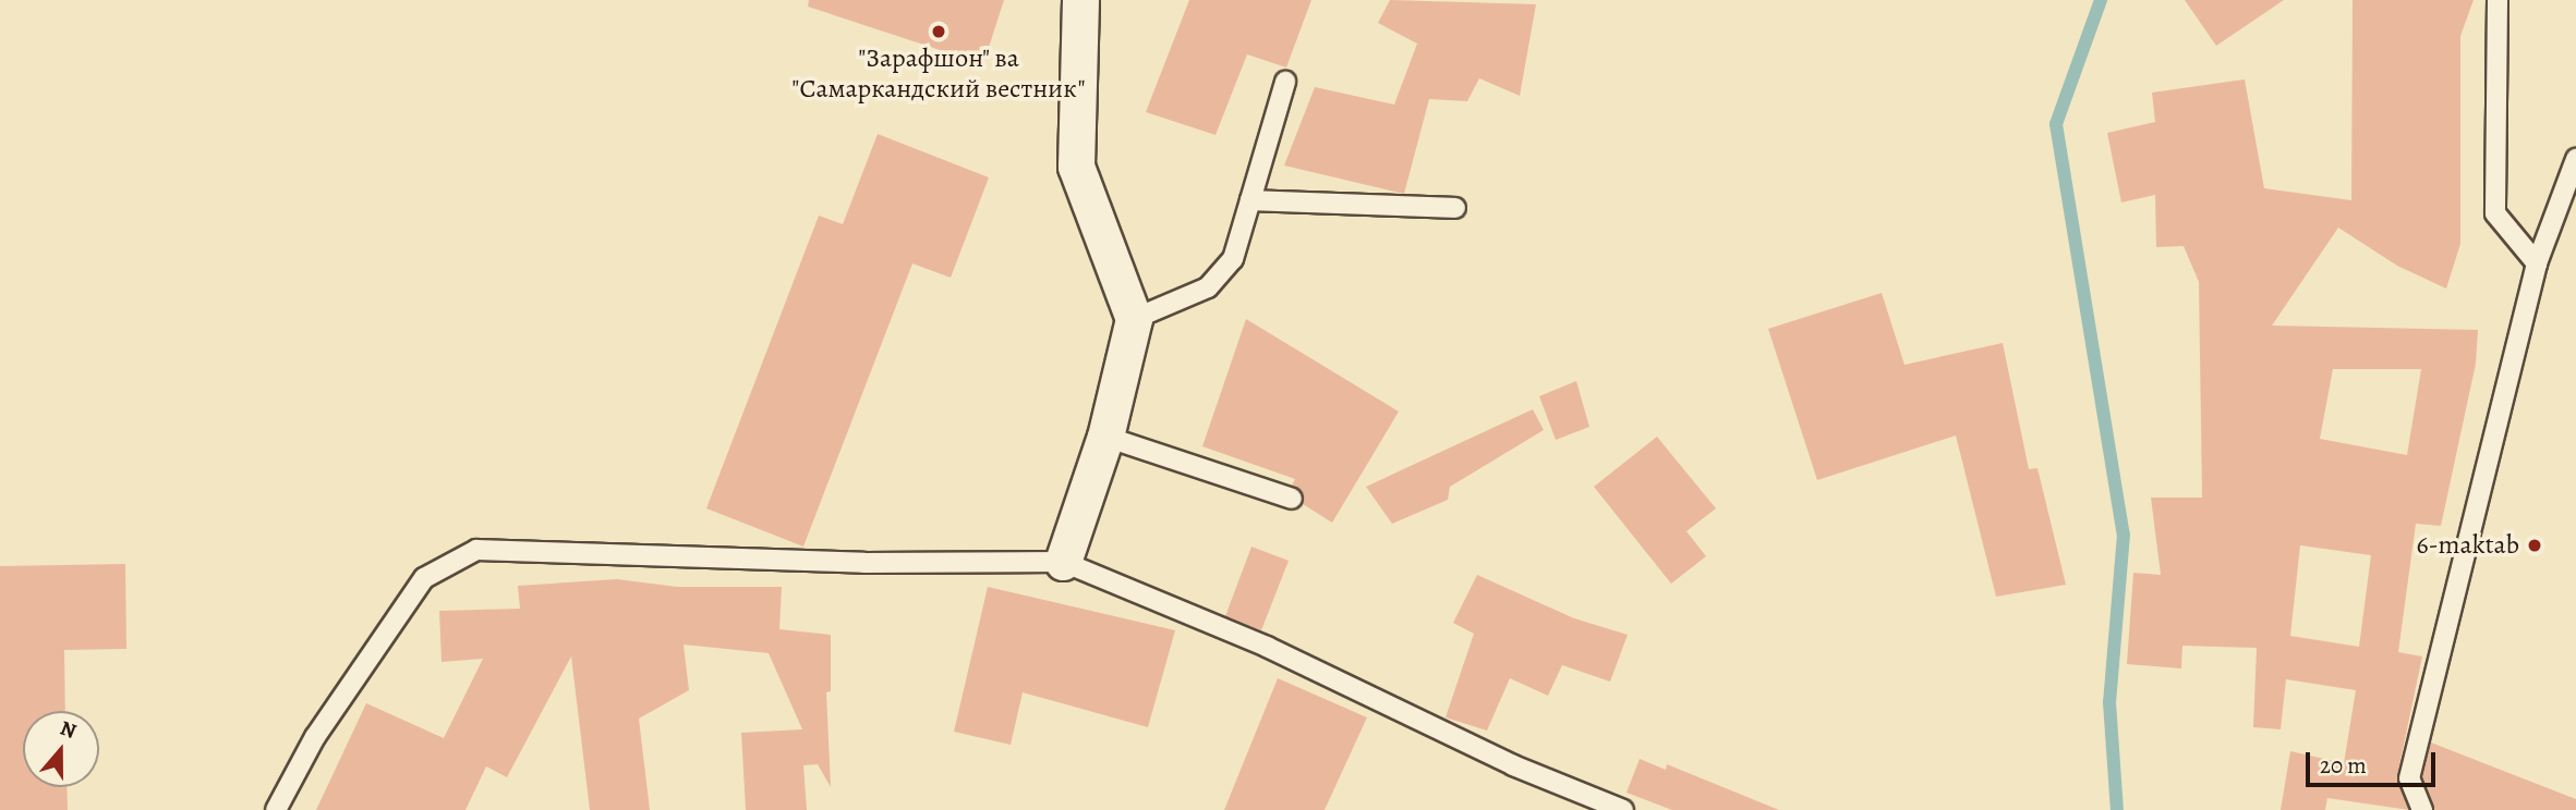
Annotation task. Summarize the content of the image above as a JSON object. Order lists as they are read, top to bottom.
{
  "places": ["\"Зарафшон\" ва \"Самаркандский вестник\"", "6-maktab"],
  "scale_bar": "20 m",
  "north": "top"
}
